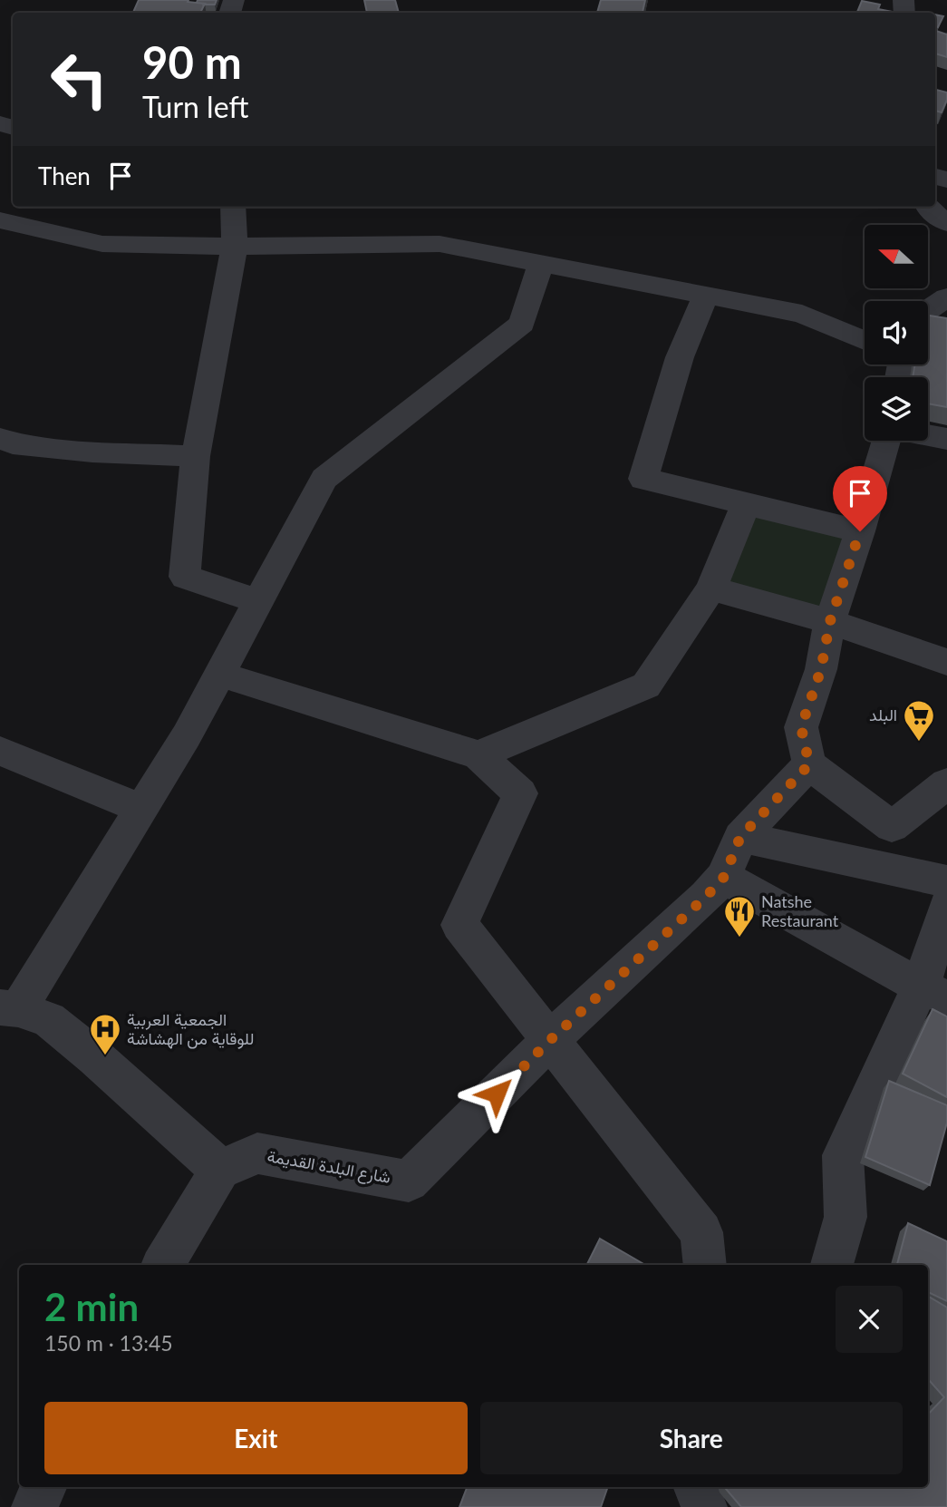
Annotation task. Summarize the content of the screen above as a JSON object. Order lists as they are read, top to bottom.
{
  "streets": {
    "street": ["شارع البلدة القديمة"]
  },
  "places": {
    "supermarket": ["البلد"],
    "restaurant": ["Natshe Restaurant"],
    "hospital": ["الجمعية العربية للوقاية من الهشاشة"]
  },
  "north": "left",
  "page": {
    "turn": ["90 m", "Turn left"],
    "then": "Then",
    "heading": ["2 min", "150 m · 13:45"],
    "buttons": ["Exit", "Share"]
  }
}
